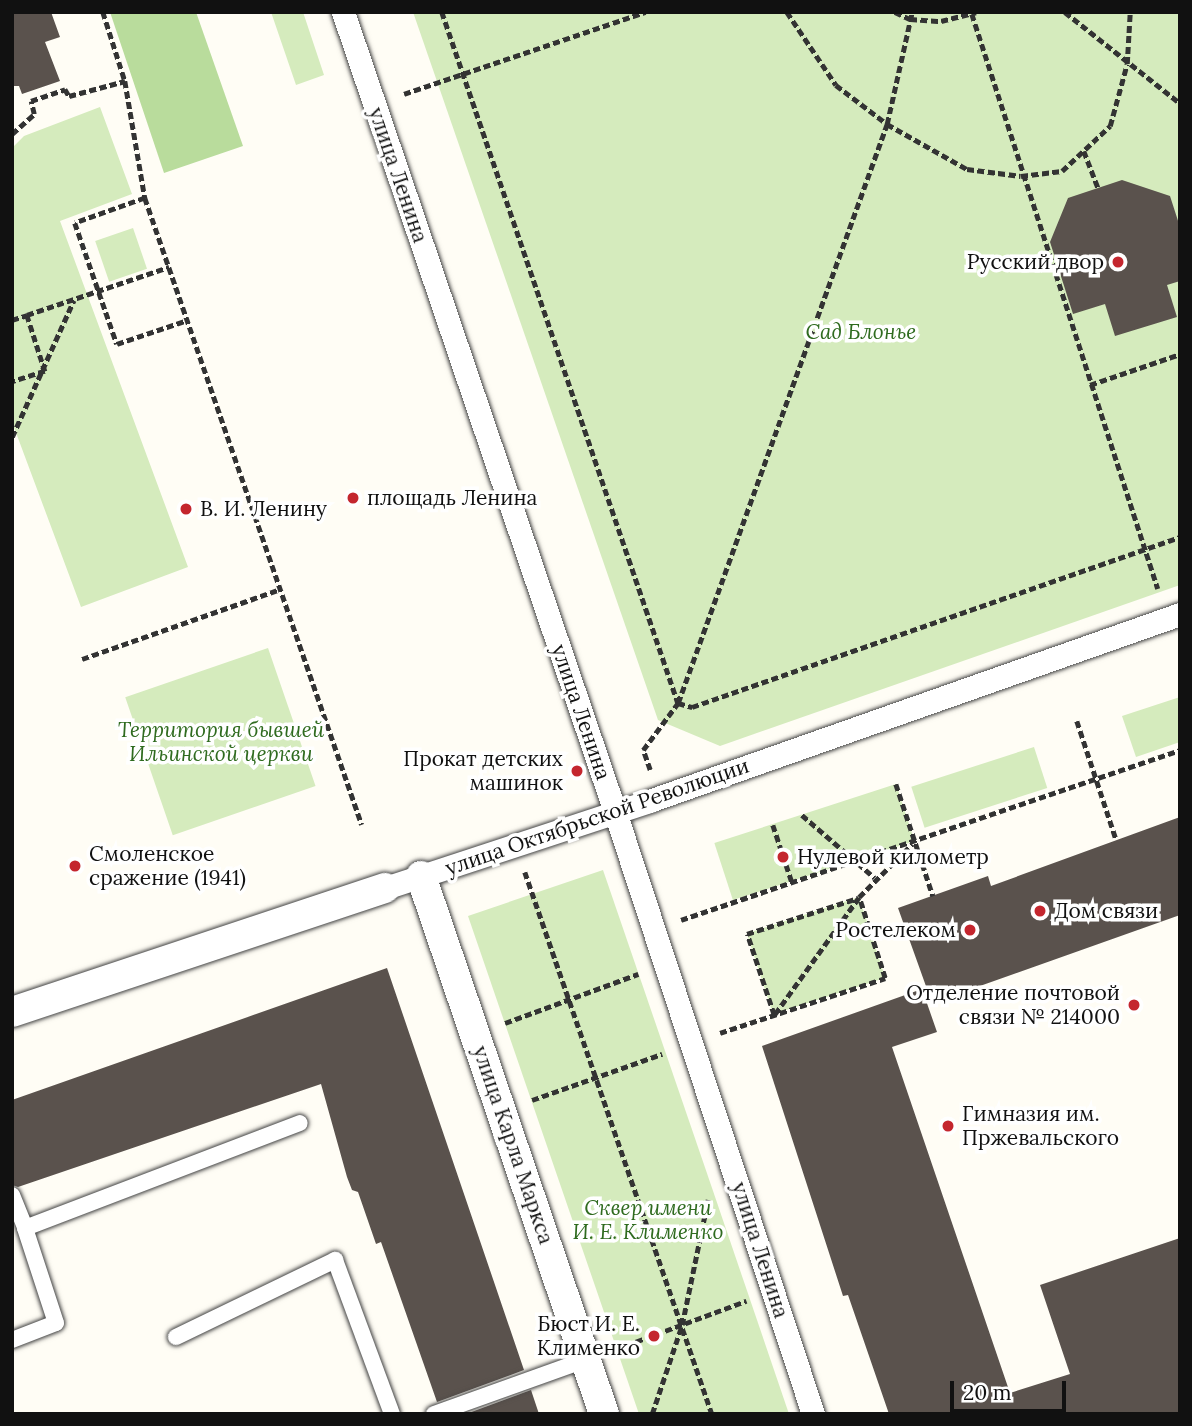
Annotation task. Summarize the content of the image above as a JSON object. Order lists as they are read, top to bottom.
{
  "streets": {
    "street": ["улица Ленина", "улица Октябрьской Революции", "улица Карла Маркса"]
  },
  "crossings": [
    ["улица Ленина", "улица Октябрьской Революции"],
    ["улица Октябрьской Революции", "улица Карла Маркса"]
  ],
  "parks": ["Сад Блонье", "Территория бывшей Ильинской церкви", "Сквер имени И. Е. Клименко"],
  "places": [
    "Русский двор",
    "площадь Ленина",
    "В. И. Ленину",
    "Прокат детских машинок",
    "Нулевой километр",
    "Смоленское сражение (1941)",
    "Дом связи",
    "Ростелеком",
    "Отделение почтовой связи № 214000",
    "Гимназия им. Пржевальского",
    "Бюст И. Е. Клименко"
  ],
  "scale_bar": "20 m"
}
